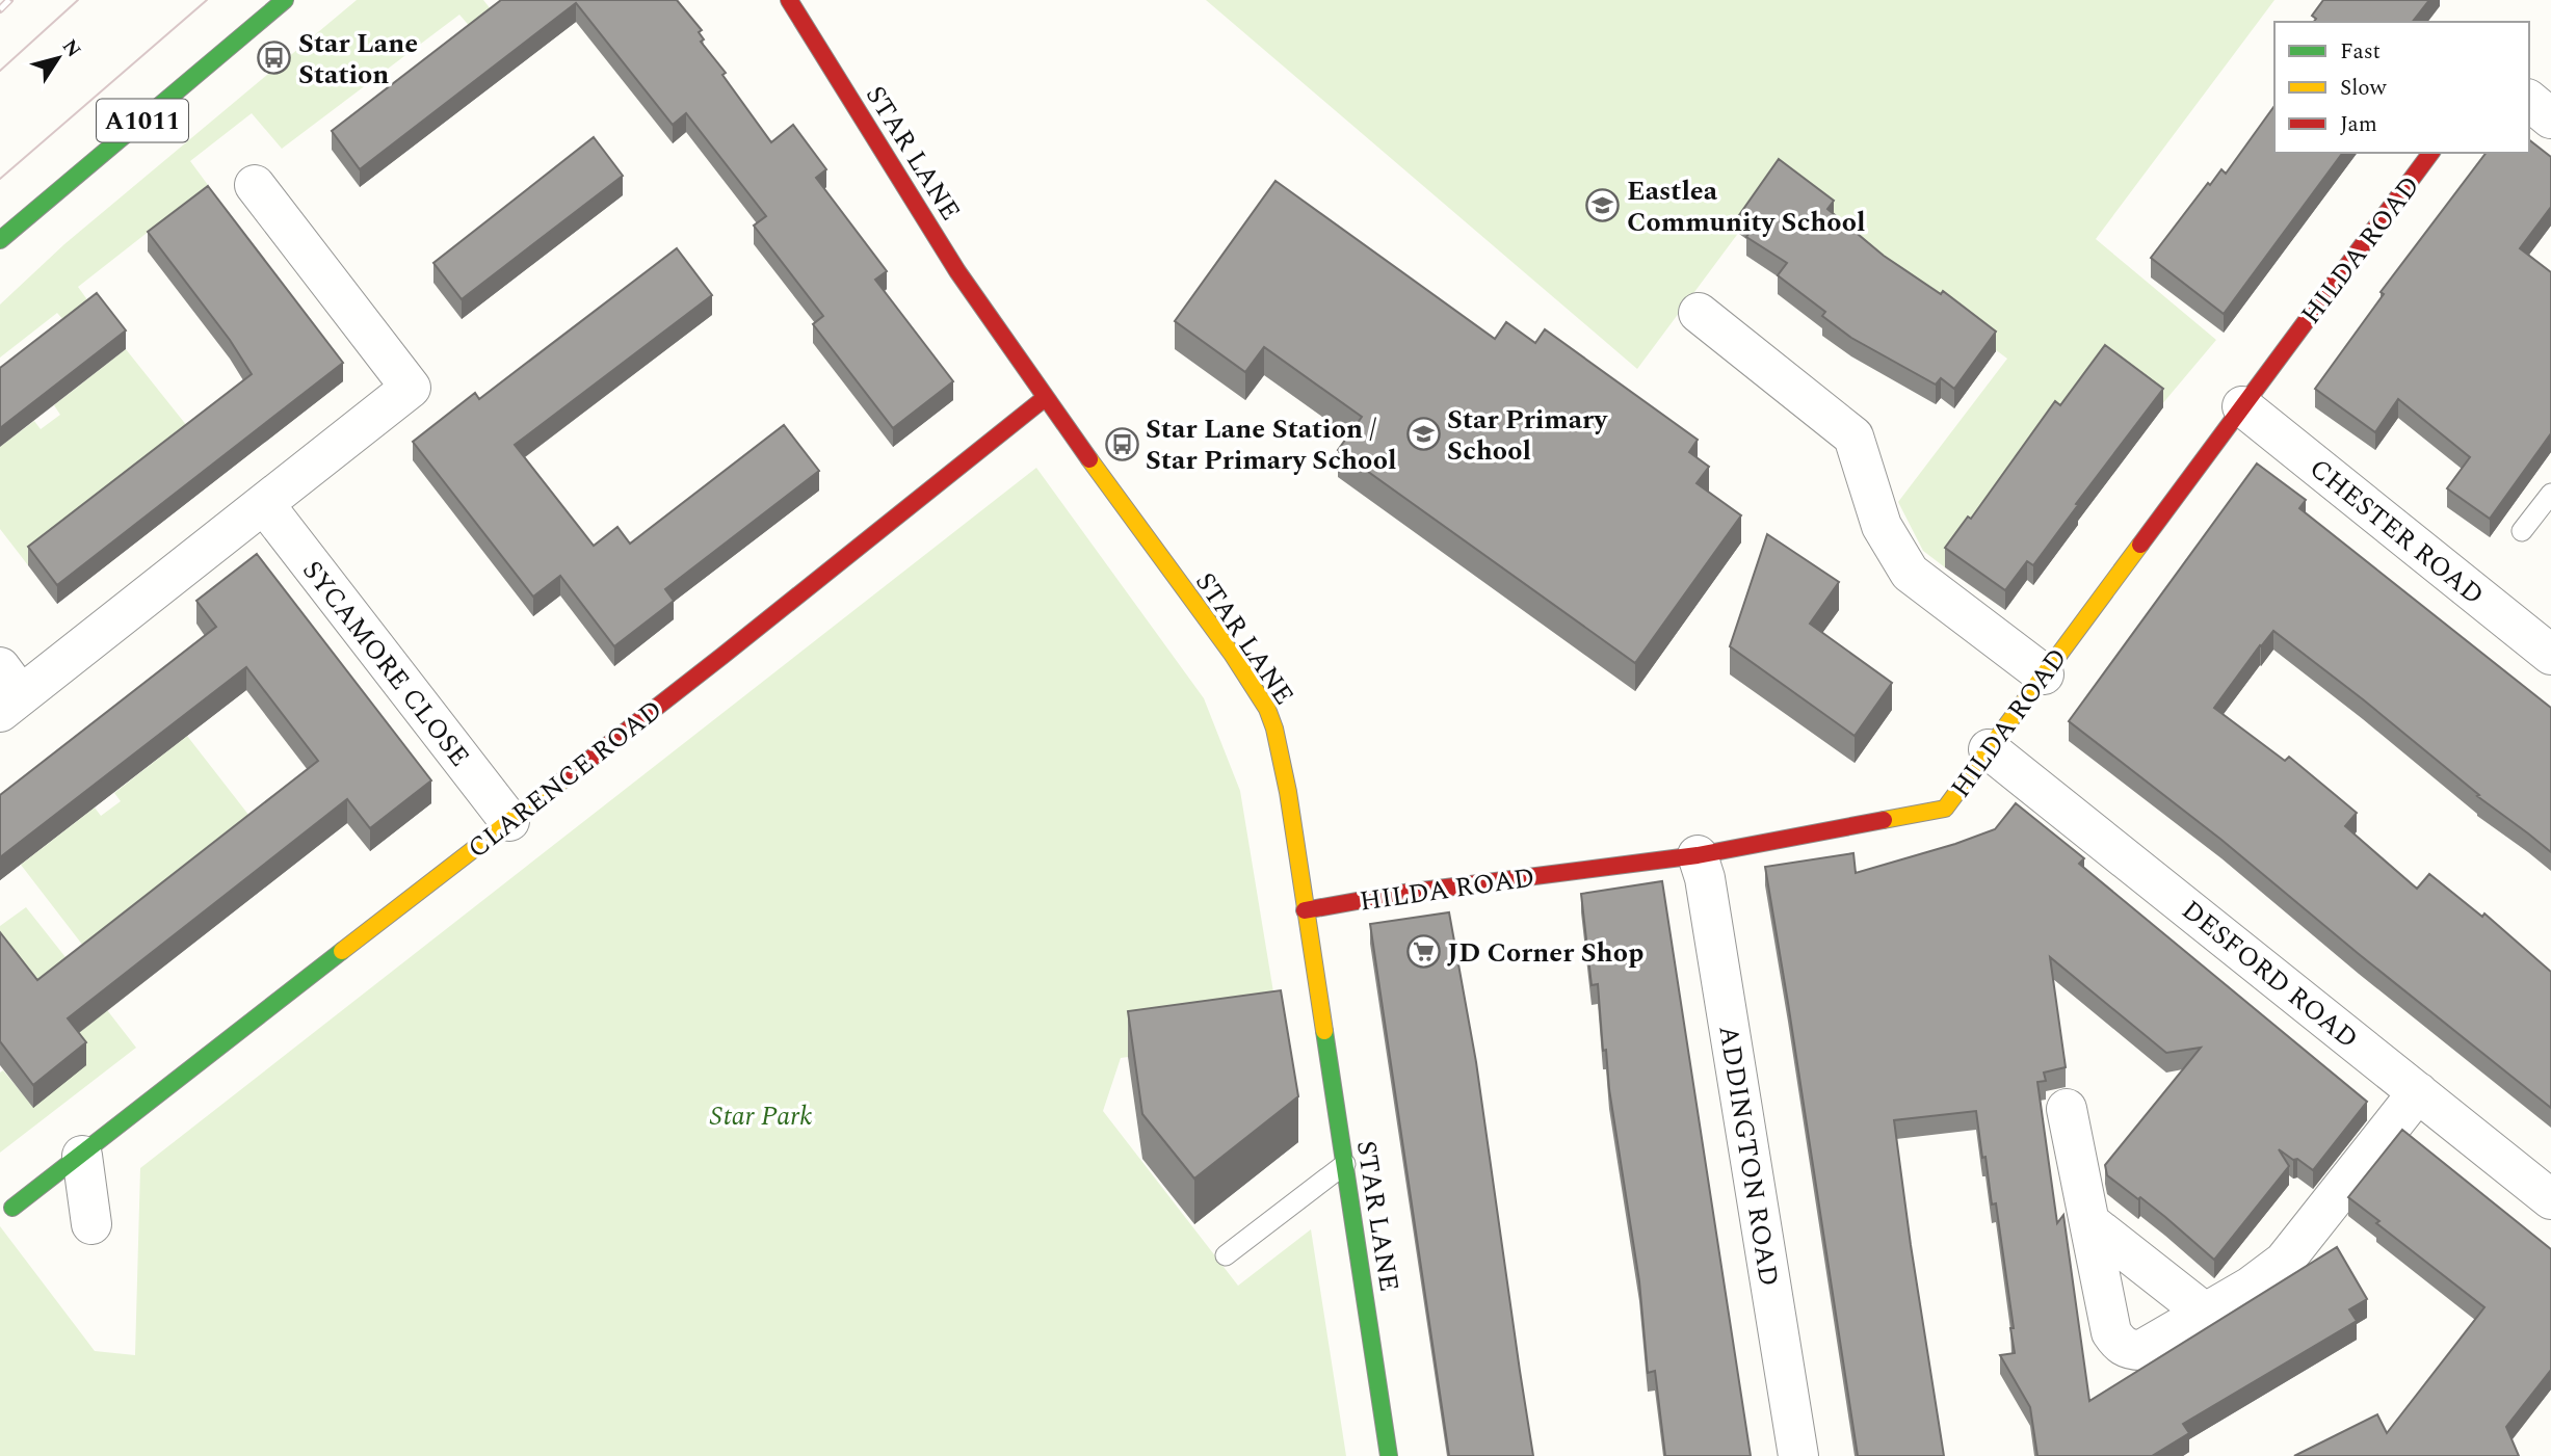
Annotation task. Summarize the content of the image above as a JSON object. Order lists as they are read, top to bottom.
{
  "streets": {
    "street": [
      "A1011",
      "STAR LANE",
      "HILDA ROAD",
      "CHESTER ROAD",
      "SYCAMORE CLOSE",
      "CLARENCE ROAD",
      "DESFORD ROAD",
      "ADDINGTON ROAD"
    ]
  },
  "crossings": [
    ["STAR LANE", "HILDA ROAD"],
    ["STAR LANE", "CLARENCE ROAD"],
    ["HILDA ROAD", "CHESTER ROAD"],
    ["HILDA ROAD", "DESFORD ROAD"],
    ["HILDA ROAD", "ADDINGTON ROAD"],
    ["SYCAMORE CLOSE", "CLARENCE ROAD"]
  ],
  "parks": ["Star Park"],
  "places": {
    "bus stop": ["Star Lane Station", "Star Lane Station / Star Primary School"],
    "school or university": ["Eastlea Community School", "Star Primary School"],
    "supermarket": ["JD Corner Shop"]
  },
  "legend": ["Fast", "Slow", "Jam"],
  "north": "top right"
}
